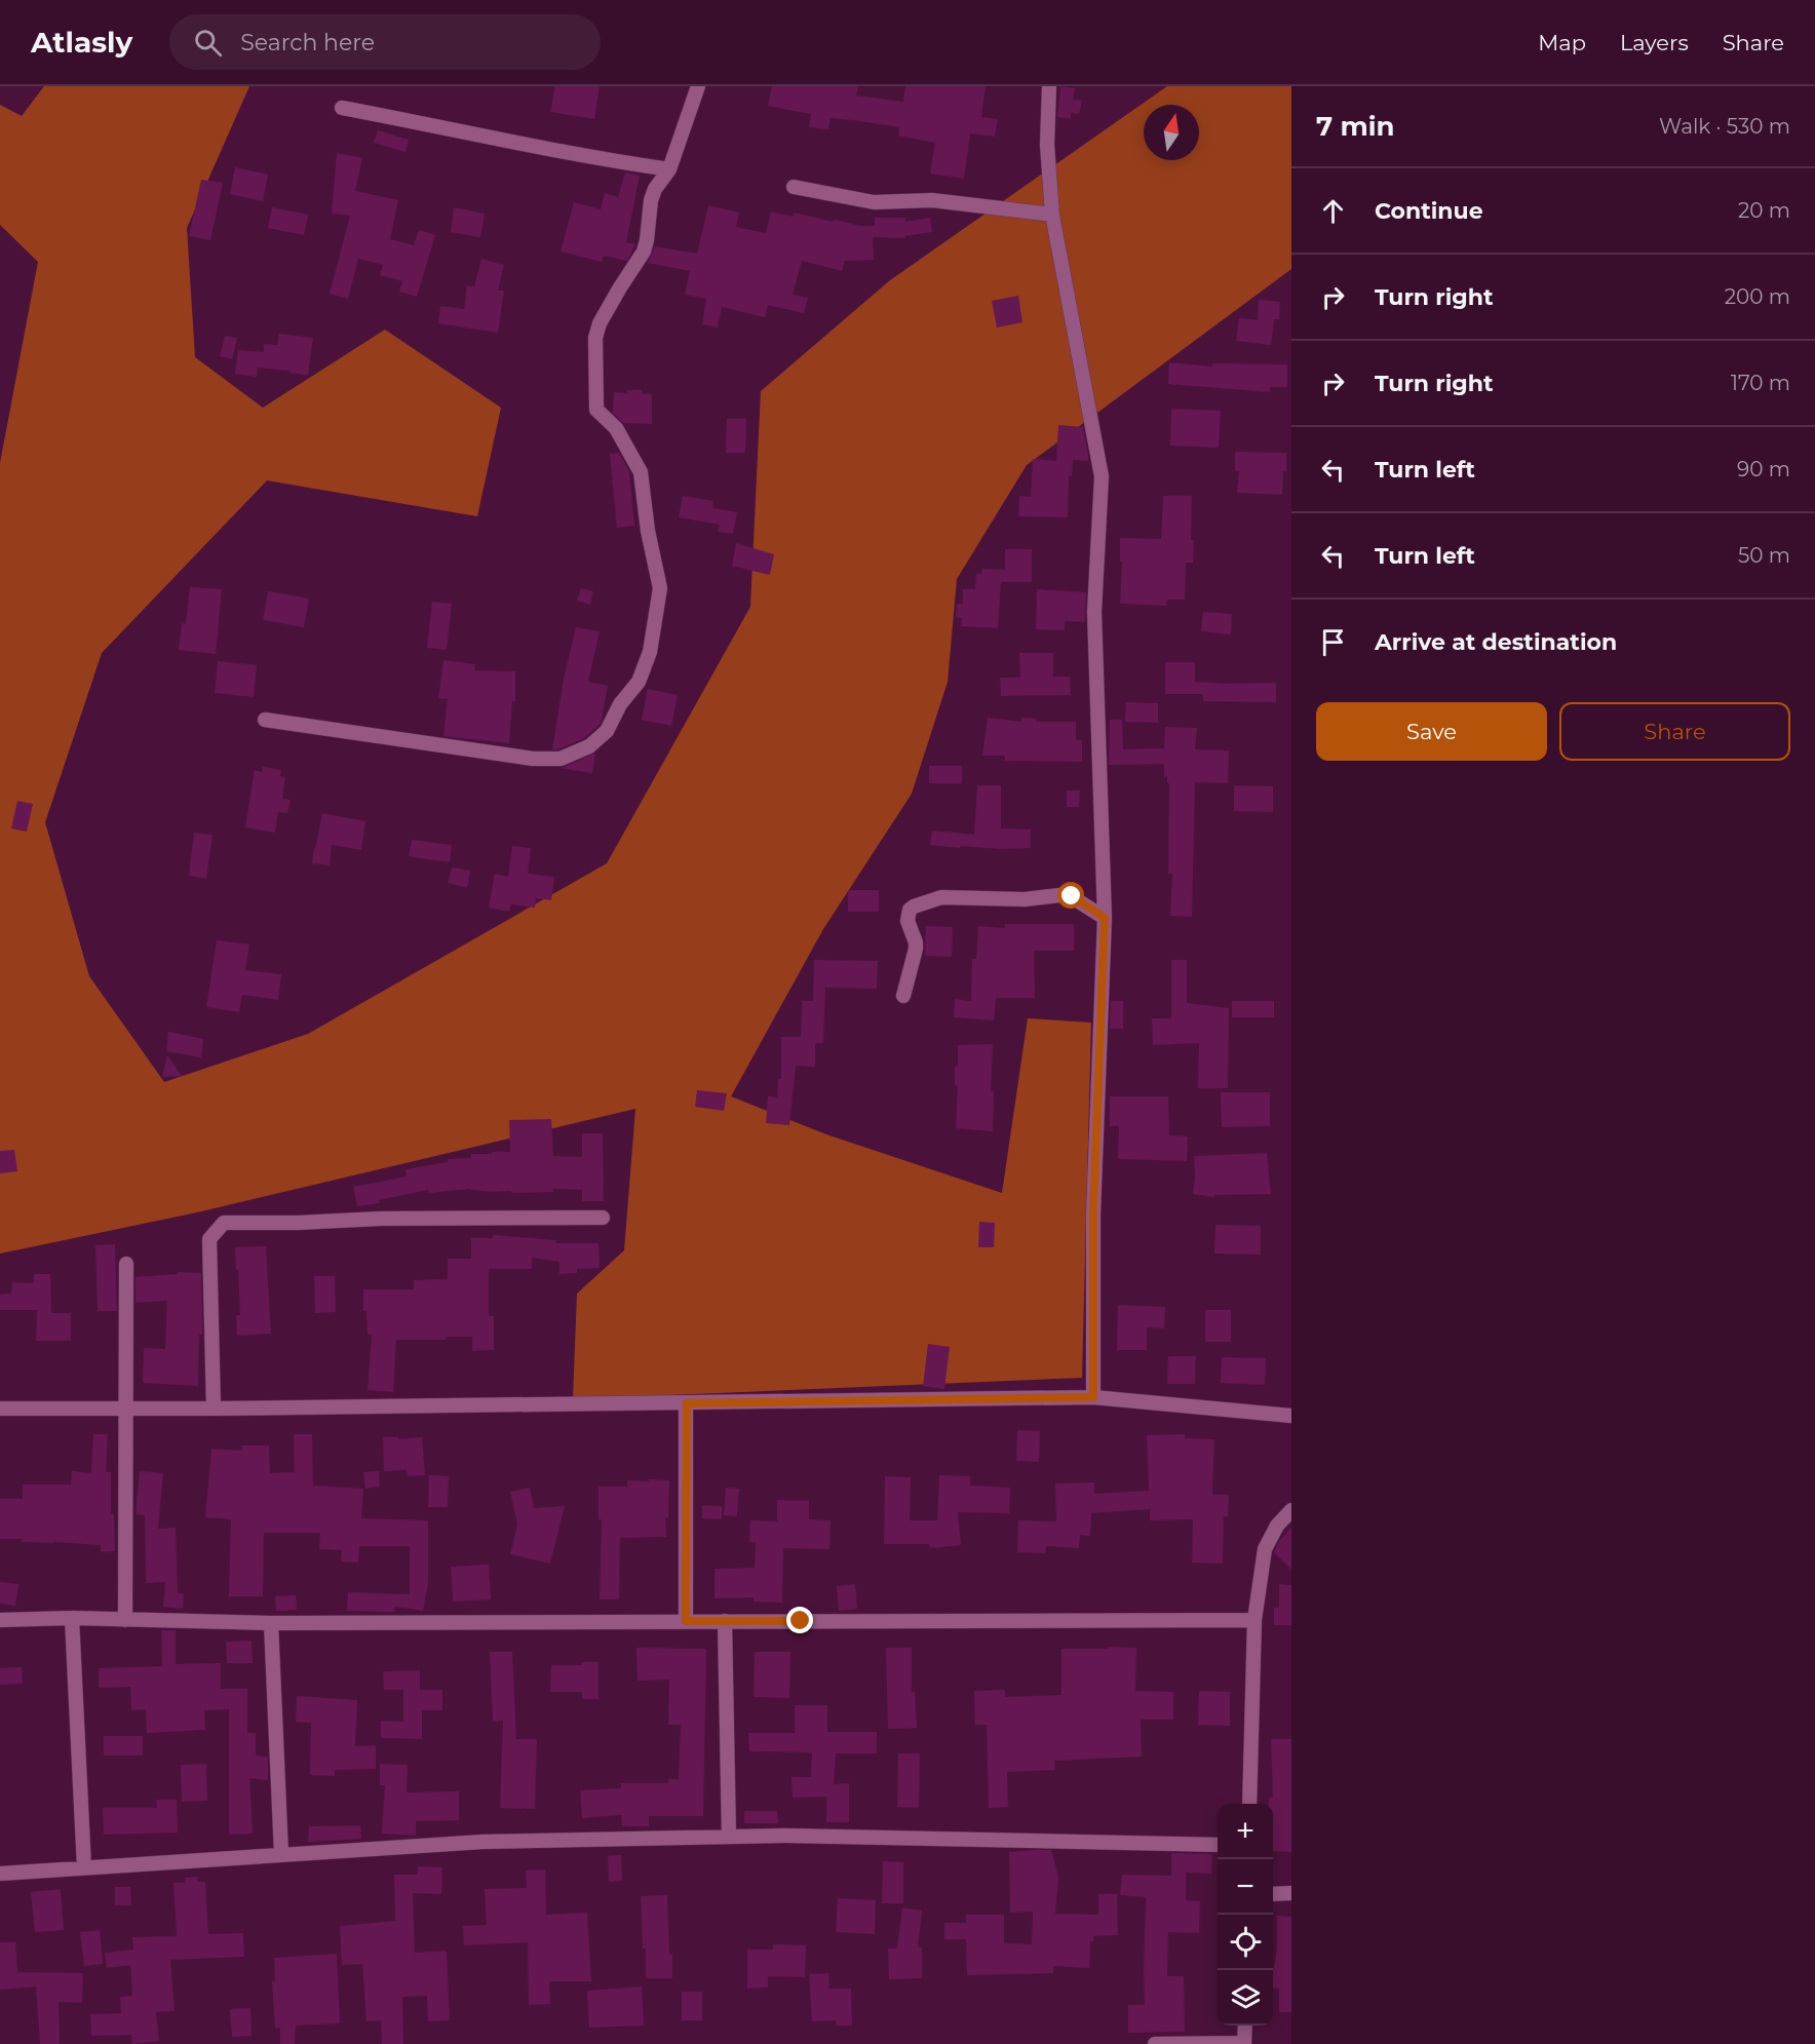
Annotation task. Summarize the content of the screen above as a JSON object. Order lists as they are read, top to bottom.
{
  "north": "top",
  "page": {
    "header": "Atlasly",
    "search": "Search here",
    "nav": ["Map", "Layers", "Share"],
    "heading": ["7 min", "Walk · 530 m"],
    "list": [
      ["Continue", "20 m"],
      ["Turn right", "200 m"],
      ["Turn right", "170 m"],
      ["Turn left", "90 m"],
      ["Turn left", "50 m"],
      "Arrive at destination"
    ],
    "buttons": ["Save", "Share"],
    "map_buttons": ["+", "−"]
  }
}
